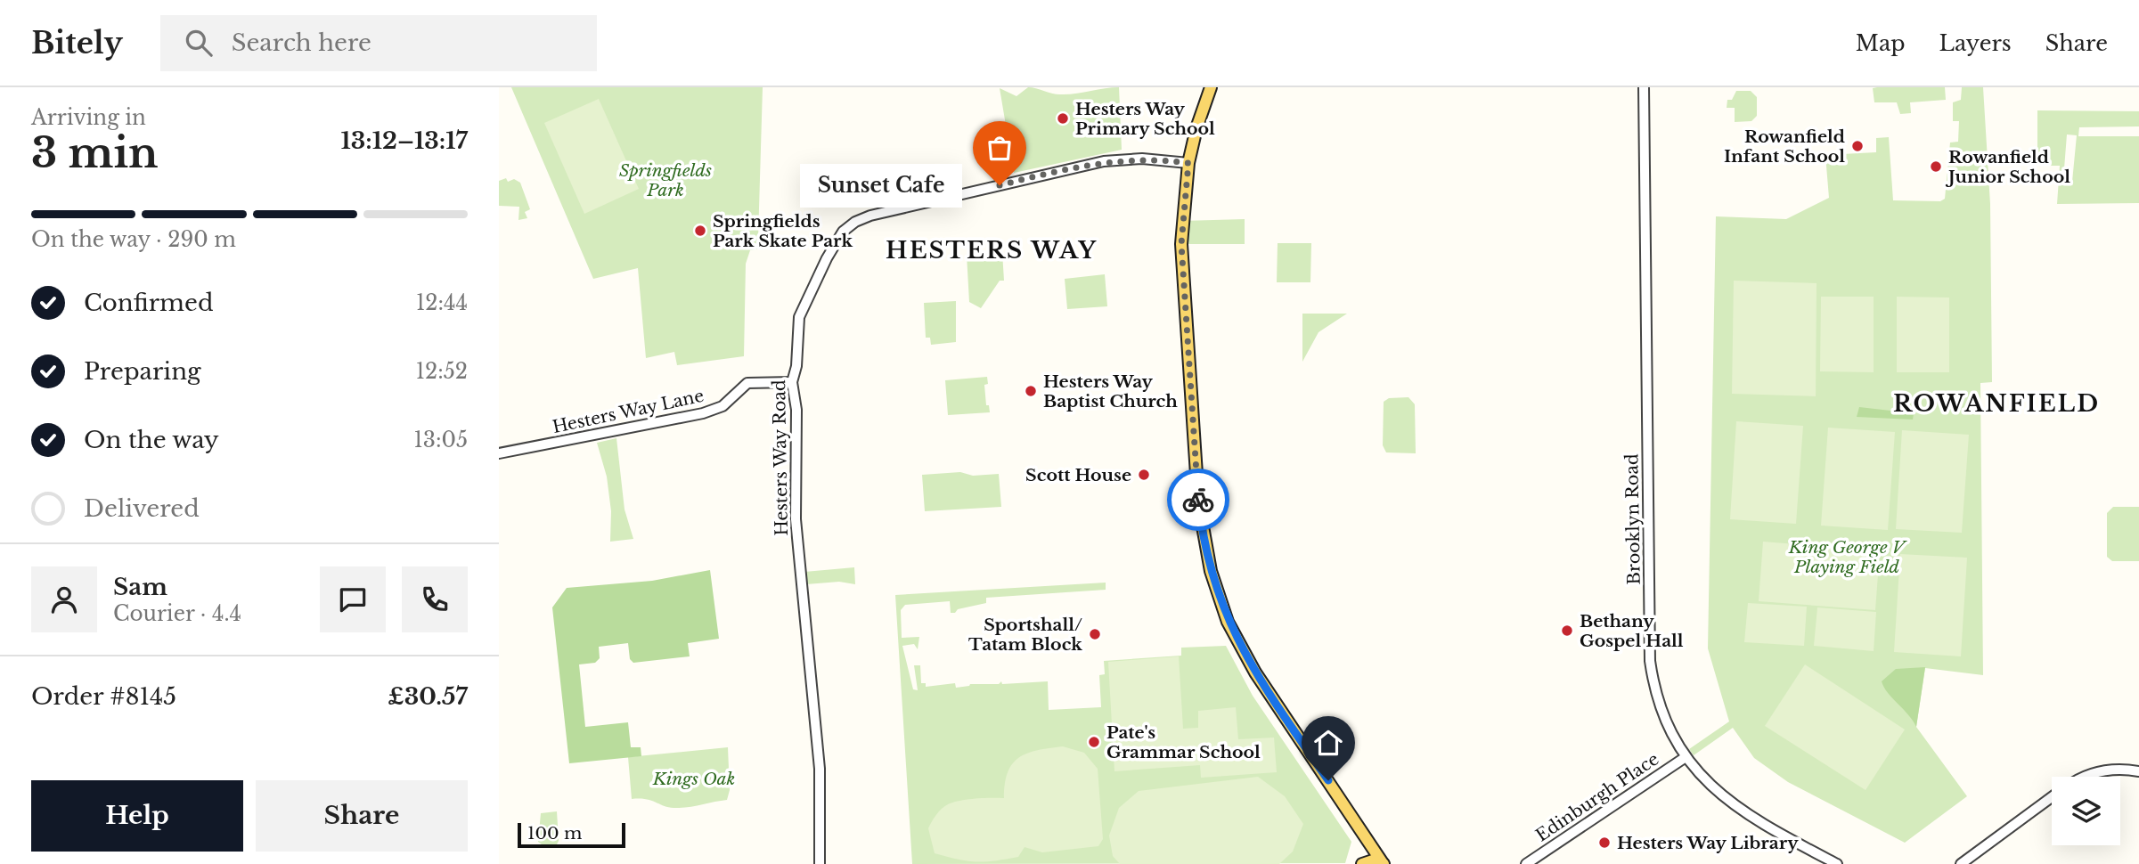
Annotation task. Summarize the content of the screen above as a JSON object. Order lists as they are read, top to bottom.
{
  "streets": {
    "street": [
      "Hesters Way Lane",
      "Hesters Way Road",
      "Brooklyn Road",
      "Edinburgh Place"
    ]
  },
  "crossings": [
    ["Hesters Way Lane", "Hesters Way Road"],
    ["Brooklyn Road", "Edinburgh Place"]
  ],
  "districts": ["HESTERS WAY", "ROWANFIELD"],
  "parks": ["Springfields Park", "King George V Playing Field", "Kings Oak"],
  "places": [
    "Hesters Way Primary School",
    "Rowanfield Infant School",
    "Rowanfield Junior School",
    "Sunset Cafe",
    "Springfields Park Skate Park",
    "Hesters Way Baptist Church",
    "Scott House",
    "Bethany Gospel Hall",
    "Sportshall/ Tatam Block",
    "Pate's Grammar School",
    "Hesters Way Library"
  ],
  "scale_bar": "100 m",
  "page": {
    "header": "Bitely",
    "search": "Search here",
    "nav": ["Map", "Layers", "Share"],
    "heading": ["3 min", "Arriving in", "13:12–13:17"],
    "panel": [
      "Sam",
      "Courier · 4.4",
      "Order #8145",
      "£30.57"
    ],
    "bubble": "Sunset Cafe",
    "bar": "On the way · 290 m",
    "list": [
      ["Confirmed", "12:44"],
      ["Preparing", "12:52"],
      ["On the way", "13:05"],
      "Delivered"
    ],
    "buttons": ["Help", "Share"],
    "scale": "100 m"
  }
}
